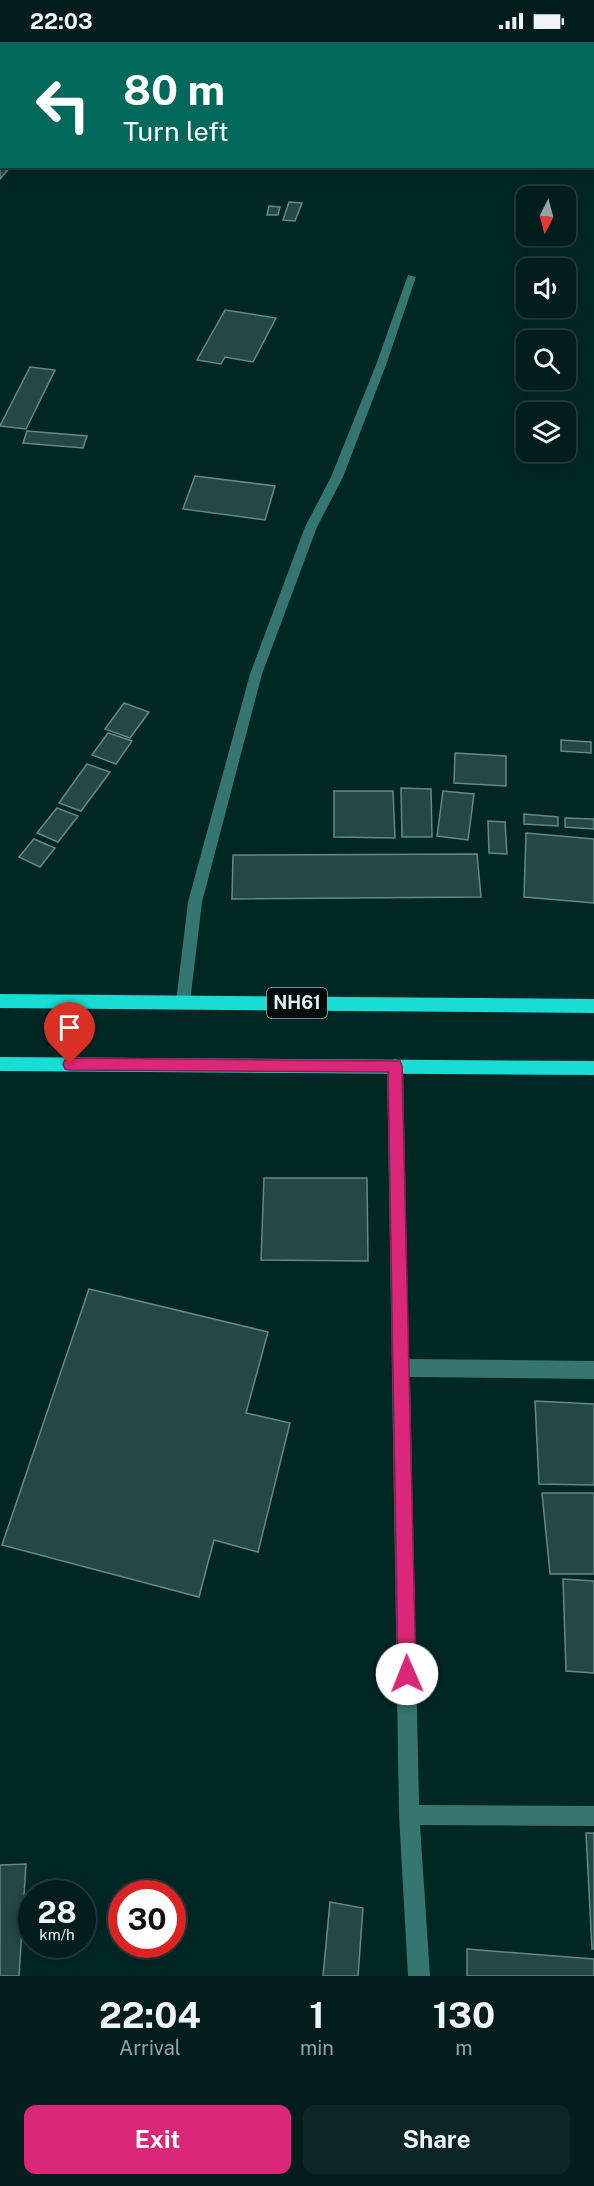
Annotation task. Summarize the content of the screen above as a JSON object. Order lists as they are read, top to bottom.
{
  "streets": {
    "highway": ["NH61"]
  },
  "north": "bottom",
  "page": {
    "status": "22:03",
    "turn": ["80 m", "Turn left"],
    "speed": "28 km/h",
    "limit": "30",
    "eta": [
      "22:04",
      "Arrival",
      "1",
      "min",
      "130",
      "m"
    ],
    "buttons": ["Exit", "Share"]
  }
}
